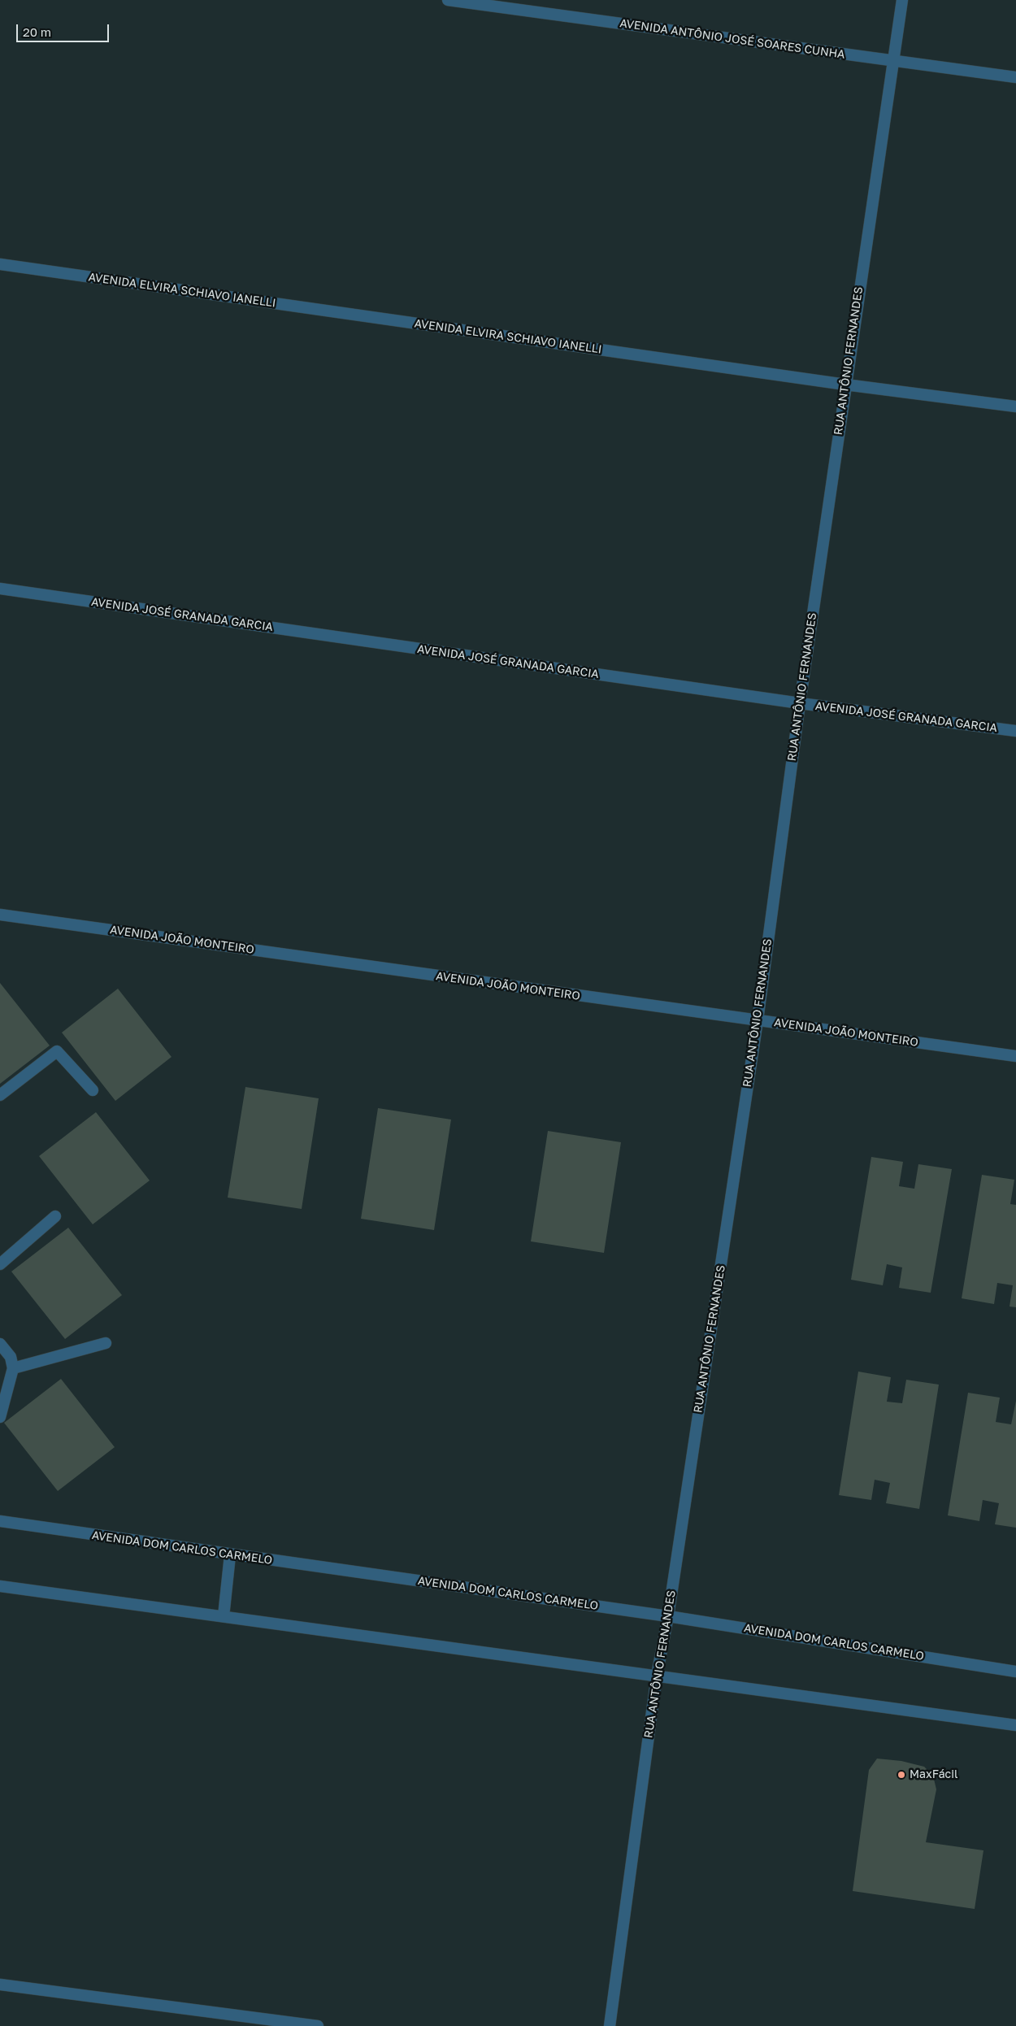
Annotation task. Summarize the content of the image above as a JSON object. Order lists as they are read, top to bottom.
{
  "streets": {
    "street": [
      "AVENIDA ANTÔNIO JOSÉ SOARES CUNHA",
      "AVENIDA ELVIRA SCHIAVO IANELLI",
      "RUA ANTÔNIO FERNANDES",
      "AVENIDA JOSÉ GRANADA GARCIA",
      "AVENIDA JOÃO MONTEIRO",
      "AVENIDA DOM CARLOS CARMELO"
    ]
  },
  "crossings": [
    ["AVENIDA ANTÔNIO JOSÉ SOARES CUNHA", "RUA ANTÔNIO FERNANDES"],
    ["AVENIDA ELVIRA SCHIAVO IANELLI", "RUA ANTÔNIO FERNANDES"],
    ["RUA ANTÔNIO FERNANDES", "AVENIDA JOSÉ GRANADA GARCIA"],
    ["RUA ANTÔNIO FERNANDES", "AVENIDA JOÃO MONTEIRO"],
    ["RUA ANTÔNIO FERNANDES", "AVENIDA DOM CARLOS CARMELO"]
  ],
  "places": ["MaxFácil"],
  "scale_bar": "20 m"
}
